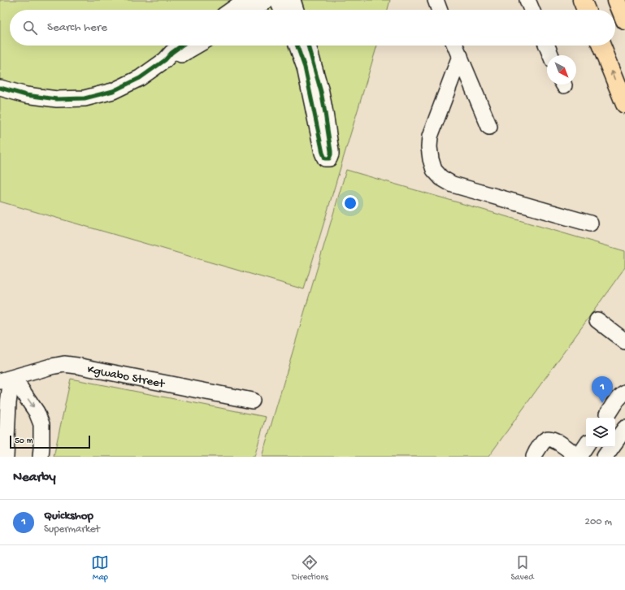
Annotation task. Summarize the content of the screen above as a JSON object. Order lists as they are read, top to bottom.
{
  "streets": {
    "street": ["Kgwabo Street"]
  },
  "scale_bar": "50 m",
  "north": "bottom right",
  "page": {
    "search": "Search here",
    "pins": "1",
    "scale": "50 m",
    "heading": "Nearby",
    "list": [
      {
        "mark": "1",
        "name": "Quickshop",
        "note": "Supermarket",
        "value": "200 m"
      }
    ],
    "nav": ["Map", "Directions", "Saved"]
  }
}
